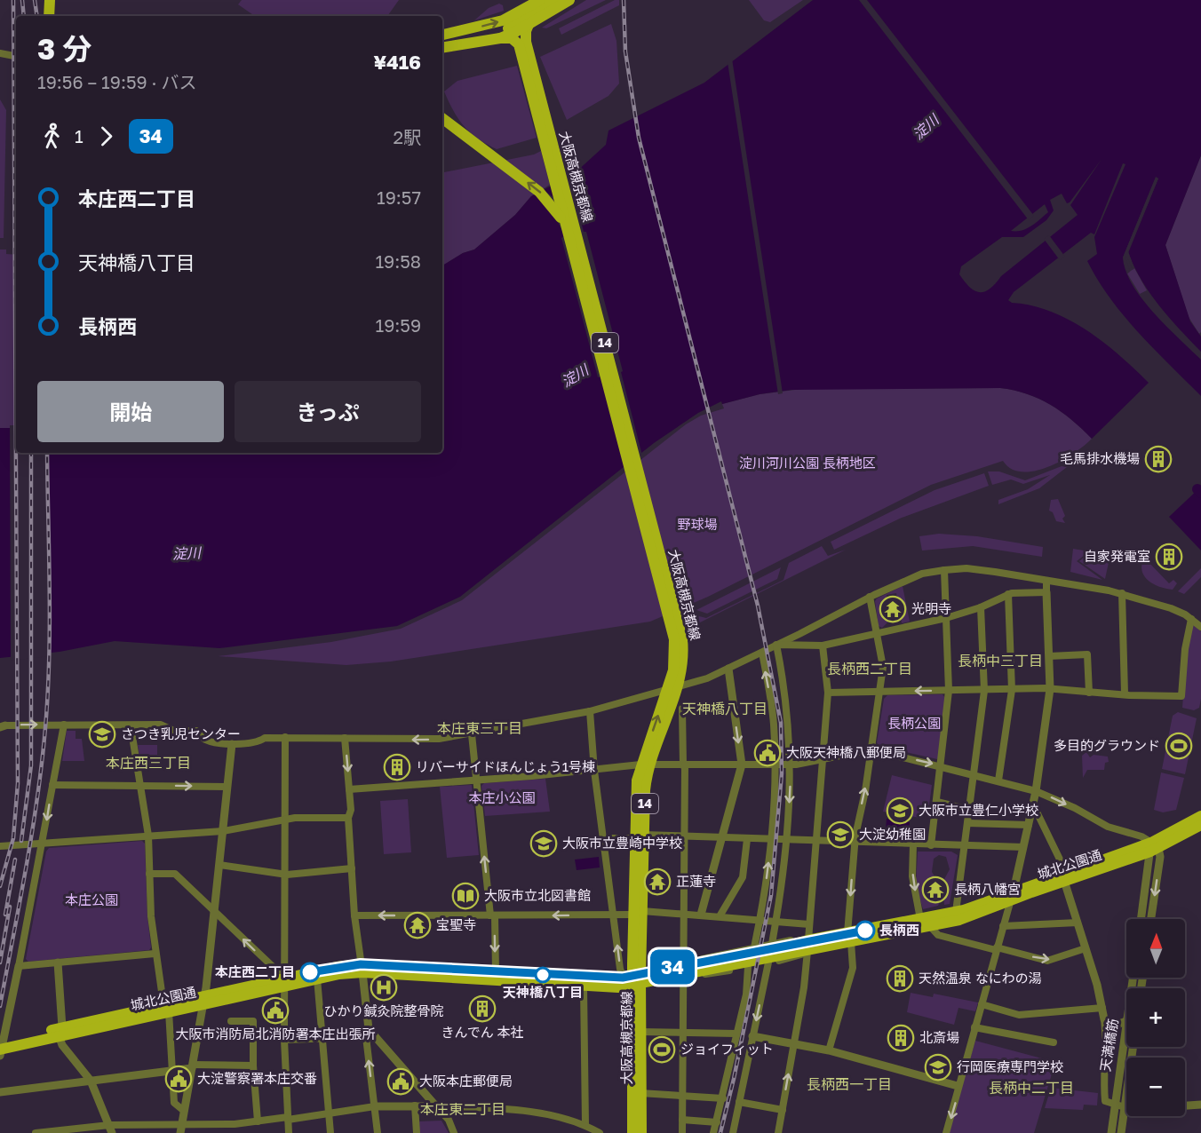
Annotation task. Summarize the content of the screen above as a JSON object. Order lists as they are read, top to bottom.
{
  "streets": {
    "main road": ["大阪高槻京都線", "14", "城北公園通"],
    "street": ["天満橋筋"]
  },
  "crossings": [
    ["大阪高槻京都線", "城北公園通"]
  ],
  "districts": [
    "長柄中三丁目",
    "長柄西二丁目",
    "天神橋八丁目",
    "本庄東三丁目",
    "本庄西三丁目",
    "長柄西一丁目",
    "長柄中二丁目",
    "本庄東二丁目"
  ],
  "water": ["淀川"],
  "parks": [
    "淀川河川公園 長柄地区",
    "野球場",
    "長柄公園",
    "本庄小公園",
    "本庄公園"
  ],
  "places": {
    "building": [
      "毛馬排水機場",
      "自家発電室",
      "リバーサイドほんじょう1号棟",
      "天然温泉 なにわの湯",
      "きんでん 本社",
      "北斎場"
    ],
    "temple": [
      "光明寺",
      "正蓮寺",
      "長柄八幡宮",
      "宝聖寺"
    ],
    "school or university": [
      "さつき乳児センター",
      "大阪市立豊仁小学校",
      "大淀幼稚園",
      "大阪市立豊崎中学校",
      "行岡医療専門学校"
    ],
    "sports": ["多目的グラウンド", "ジョイフィット"],
    "public building": [
      "大阪天神橋八郵便局",
      "大阪市消防局北消防署本庄出張所",
      "大淀警察署本庄交番",
      "大阪本庄郵便局"
    ],
    "library": ["大阪市立北図書館"],
    "other": ["長柄西", "本庄西二丁目", "天神橋八丁目"],
    "hospital": ["ひかり鍼灸院整骨院"]
  },
  "lines": ["bus line 34"],
  "north": "top",
  "page": {
    "on_map": "34",
    "heading": ["3 分", "19:56 – 19:59 · バス", "¥416"],
    "legs": ["1", "34", "2駅"],
    "list": [
      {
        "name": "本庄西二丁目",
        "value": "19:57"
      },
      {
        "name": "天神橋八丁目",
        "value": "19:58"
      },
      {
        "name": "長柄西",
        "value": "19:59"
      }
    ],
    "buttons": ["開始", "きっぷ"],
    "map_buttons": ["+", "−"]
  }
}
